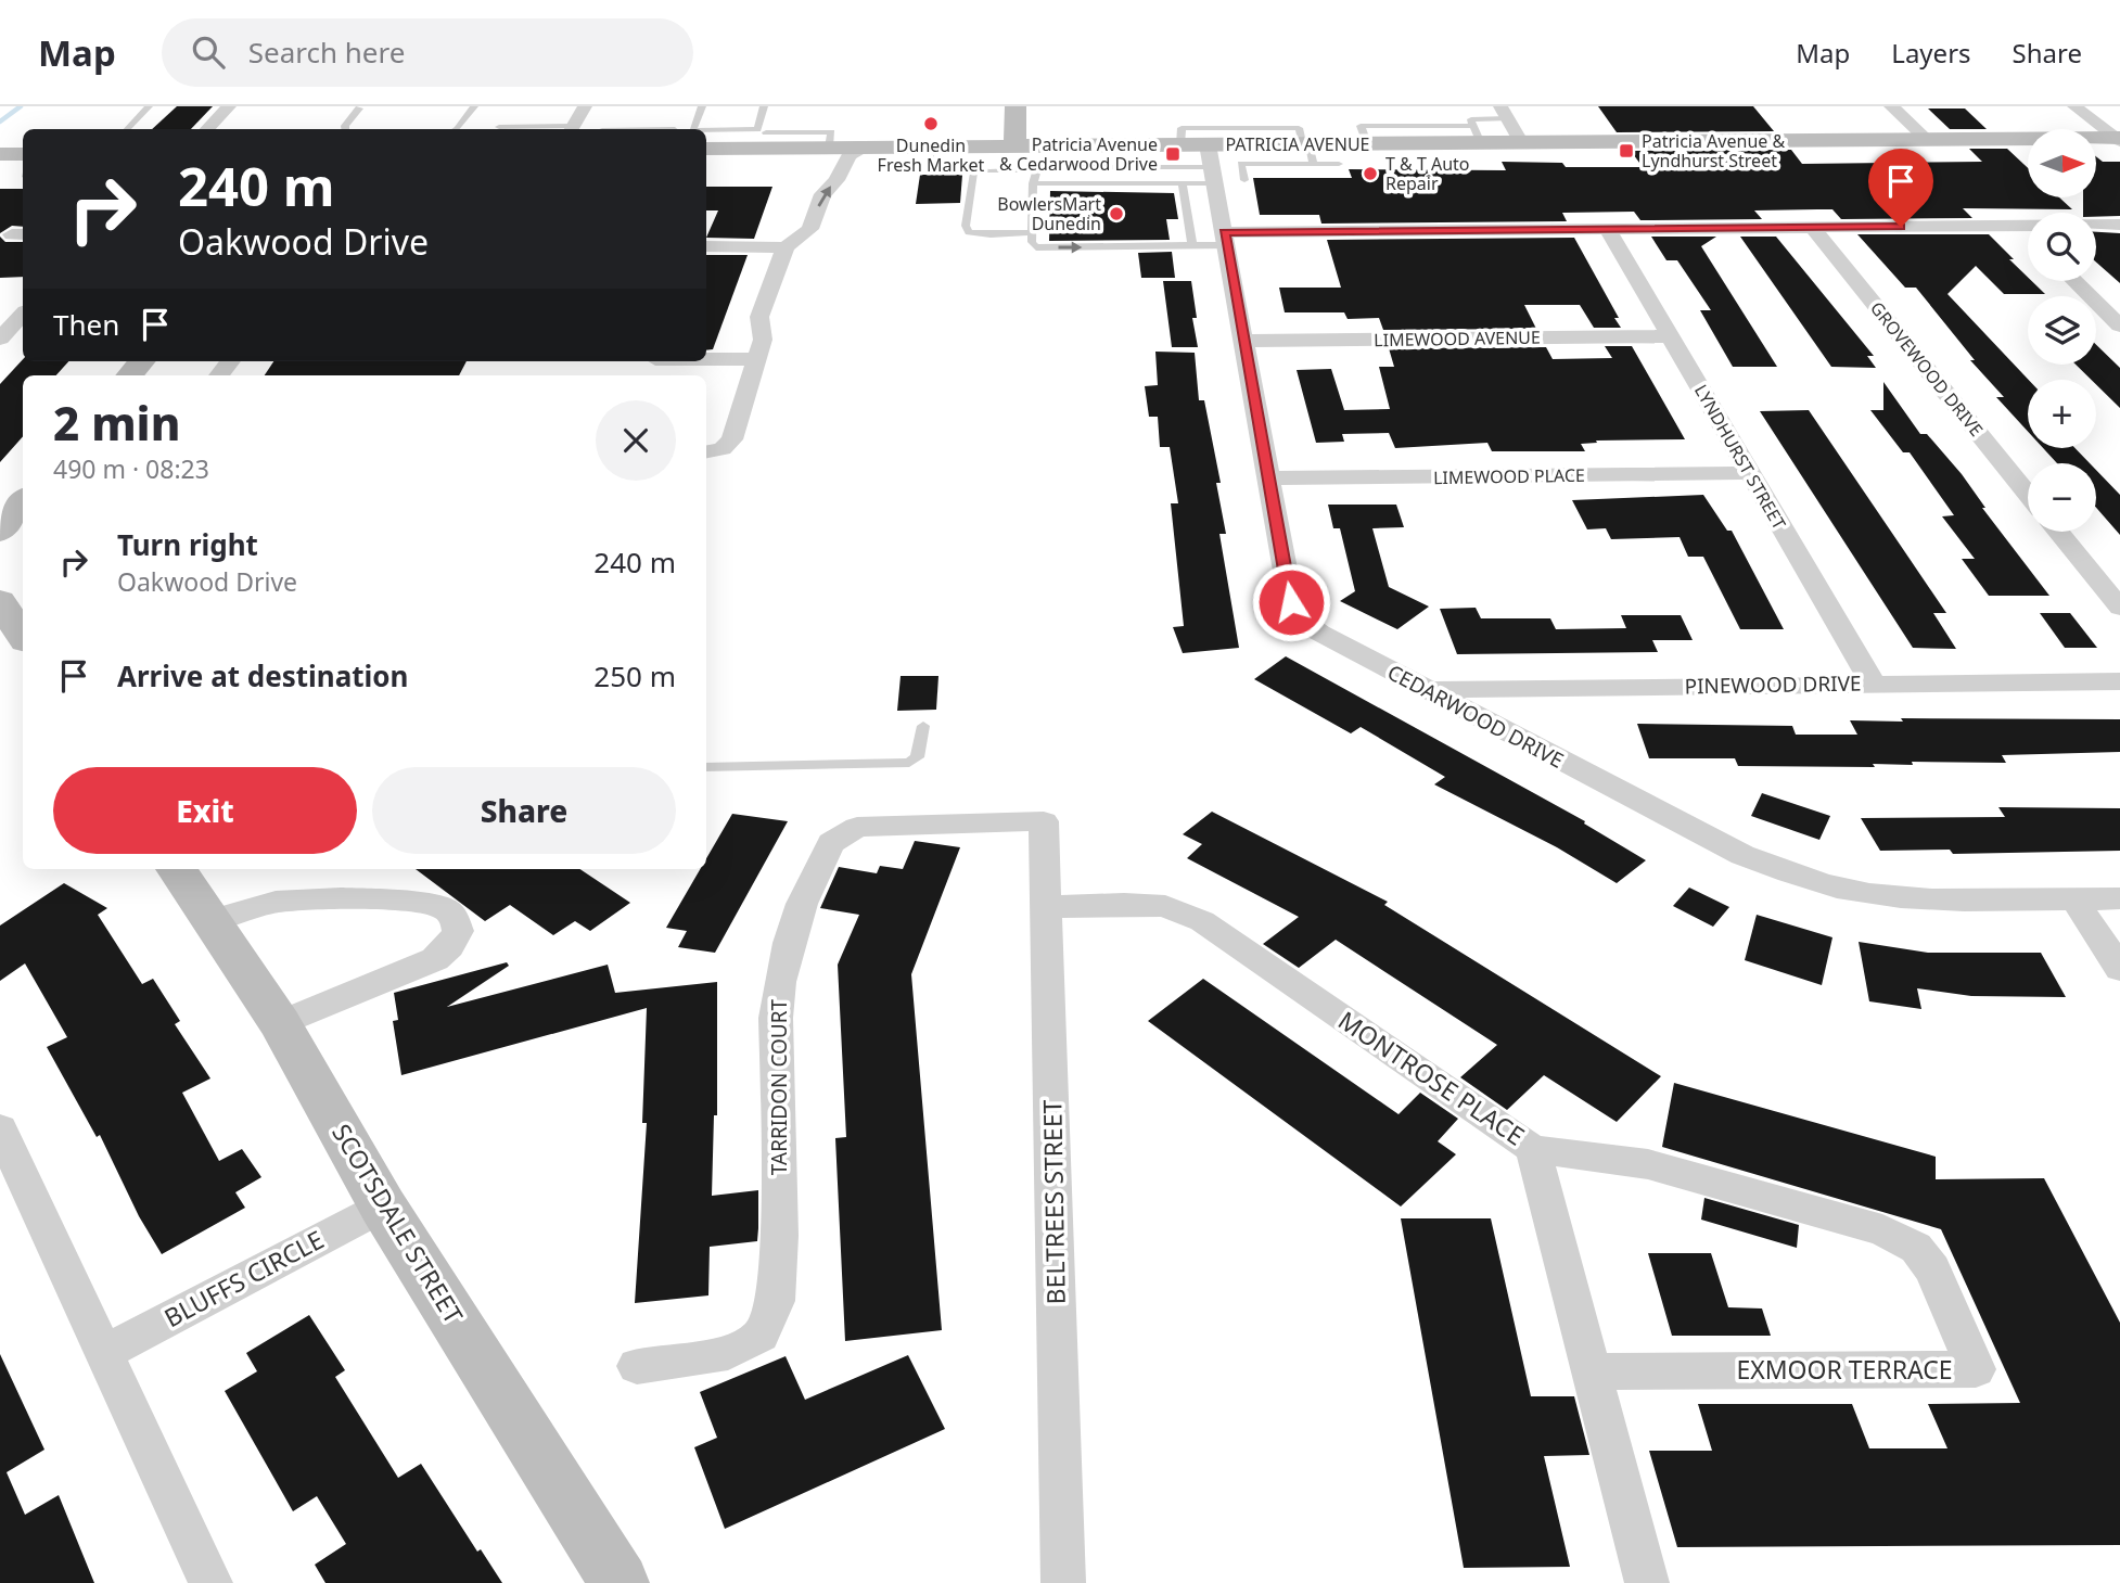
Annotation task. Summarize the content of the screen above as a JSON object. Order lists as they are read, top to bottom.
{
  "streets": {
    "street": [
      "PATRICIA AVENUE",
      "LIMEWOOD AVENUE",
      "GROVEWOOD DRIVE",
      "LYNDHURST STREET",
      "LIMEWOOD PLACE",
      "PINEWOOD DRIVE",
      "CEDARWOOD DRIVE",
      "MONTROSE PLACE",
      "TARRIDON COURT",
      "BELTREES STREET",
      "SCOTSDALE STREET",
      "BLUFFS CIRCLE",
      "EXMOOR TERRACE"
    ]
  },
  "crossings": [
    ["PATRICIA AVENUE", "CEDARWOOD DRIVE"],
    ["LIMEWOOD AVENUE", "LYNDHURST STREET"],
    ["LIMEWOOD AVENUE", "CEDARWOOD DRIVE"],
    ["LYNDHURST STREET", "LIMEWOOD PLACE"],
    ["LYNDHURST STREET", "PINEWOOD DRIVE"],
    ["LIMEWOOD PLACE", "CEDARWOOD DRIVE"],
    ["PINEWOOD DRIVE", "CEDARWOOD DRIVE"],
    ["MONTROSE PLACE", "BELTREES STREET"],
    ["MONTROSE PLACE", "EXMOOR TERRACE"],
    ["TARRIDON COURT", "BELTREES STREET"],
    ["SCOTSDALE STREET", "BLUFFS CIRCLE"]
  ],
  "places": {
    "other": ["Dunedin Fresh Market", "T & T Auto Repair", "BowlersMart Dunedin"],
    "transit": ["Patricia Avenue & Lyndhurst Street", "Patricia Avenue & Cedarwood Drive"]
  },
  "north": "right",
  "page": {
    "header": "Map",
    "search": "Search here",
    "nav": ["Map", "Layers", "Share"],
    "map_buttons": ["+", "−"],
    "turn": ["240 m", "Oakwood Drive"],
    "then": "Then",
    "heading": ["2 min", "490 m · 08:23"],
    "list": [
      {
        "name": "Turn right",
        "note": "Oakwood Drive",
        "value": "240 m"
      },
      {
        "name": "Arrive at destination",
        "value": "250 m"
      }
    ],
    "buttons": ["Exit", "Share"]
  }
}
